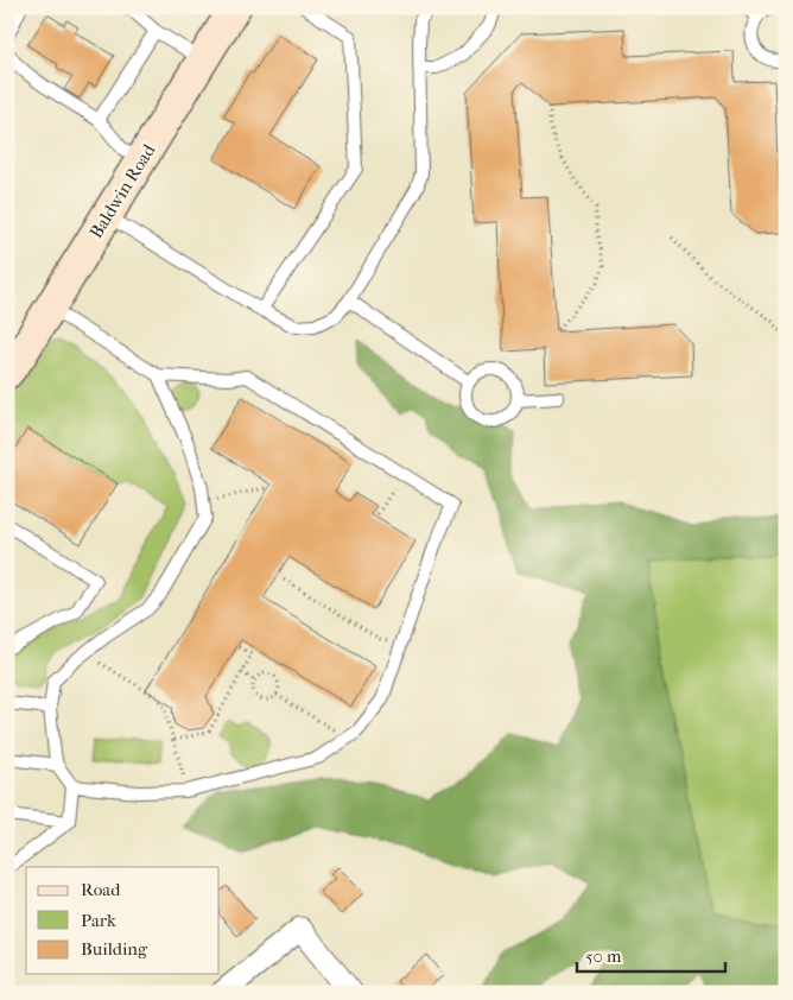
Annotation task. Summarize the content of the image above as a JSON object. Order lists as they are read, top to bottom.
{
  "streets": {
    "street": ["Baldwin Road"]
  },
  "legend": ["Road", "Park", "Building"],
  "scale_bar": "50 m"
}
